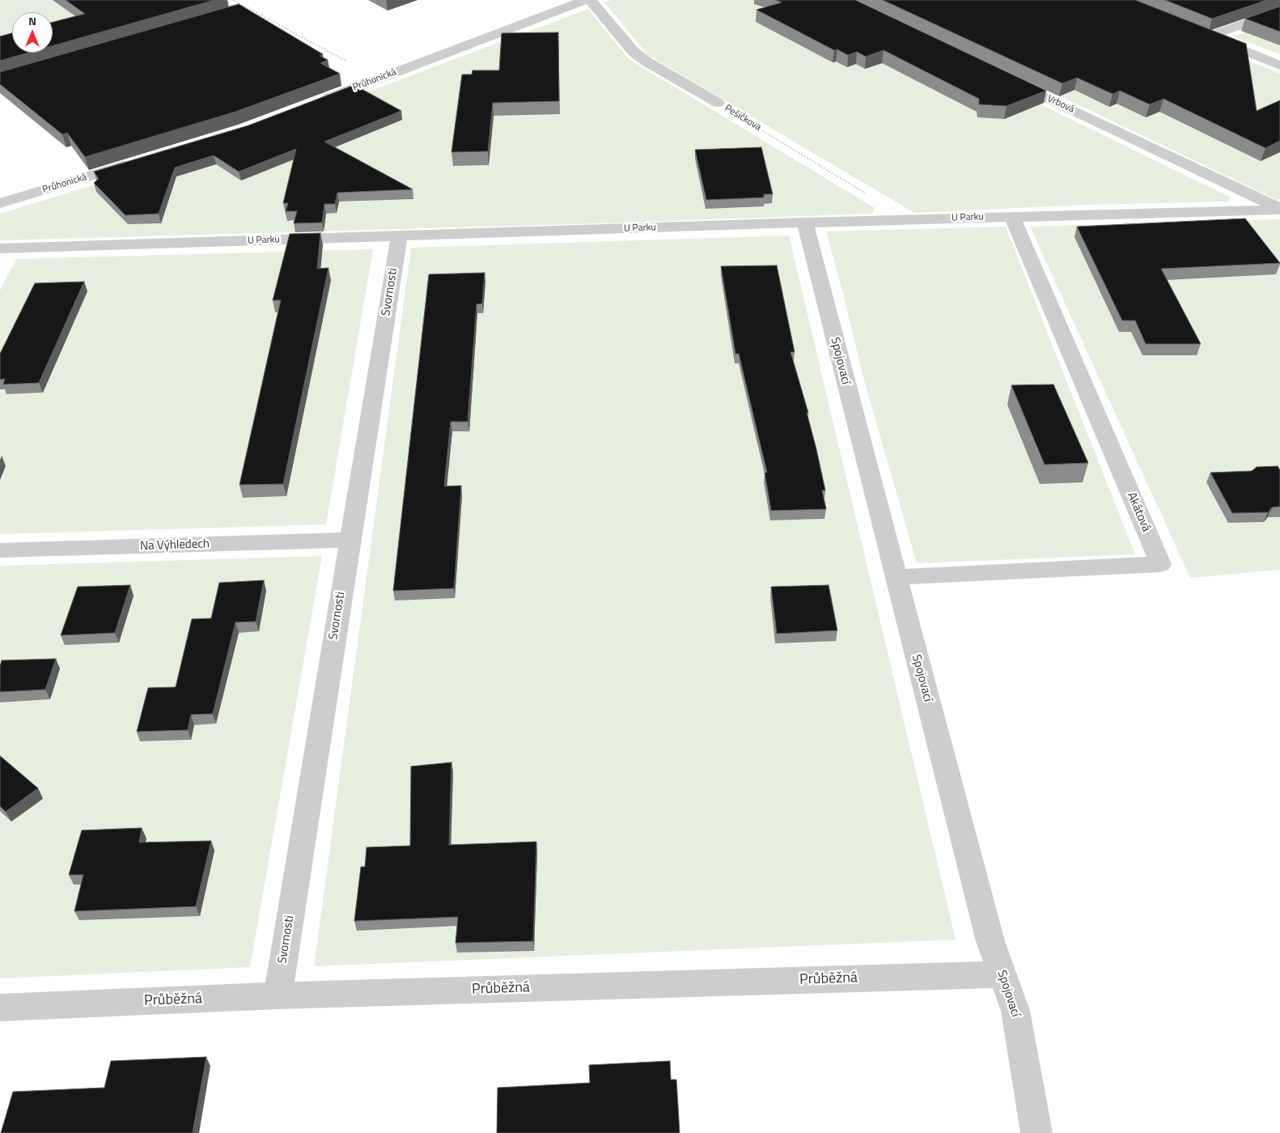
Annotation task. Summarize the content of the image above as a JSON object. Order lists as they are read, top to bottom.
{
  "streets": {
    "street": [
      "Průhonická",
      "Vrbová",
      "Pešičkova",
      "U Parku",
      "Svornosti",
      "Spojovací",
      "Akátová",
      "Na Výhledech",
      "Průběžná"
    ]
  },
  "crossings": [
    ["Vrbová", "U Parku"],
    ["Pešičkova", "U Parku"],
    ["U Parku", "Svornosti"],
    ["U Parku", "Spojovací"],
    ["U Parku", "Akátová"],
    ["Svornosti", "Na Výhledech"],
    ["Svornosti", "Průběžná"],
    ["Spojovací", "Akátová"],
    ["Spojovací", "Průběžná"]
  ],
  "north": "top"
}
